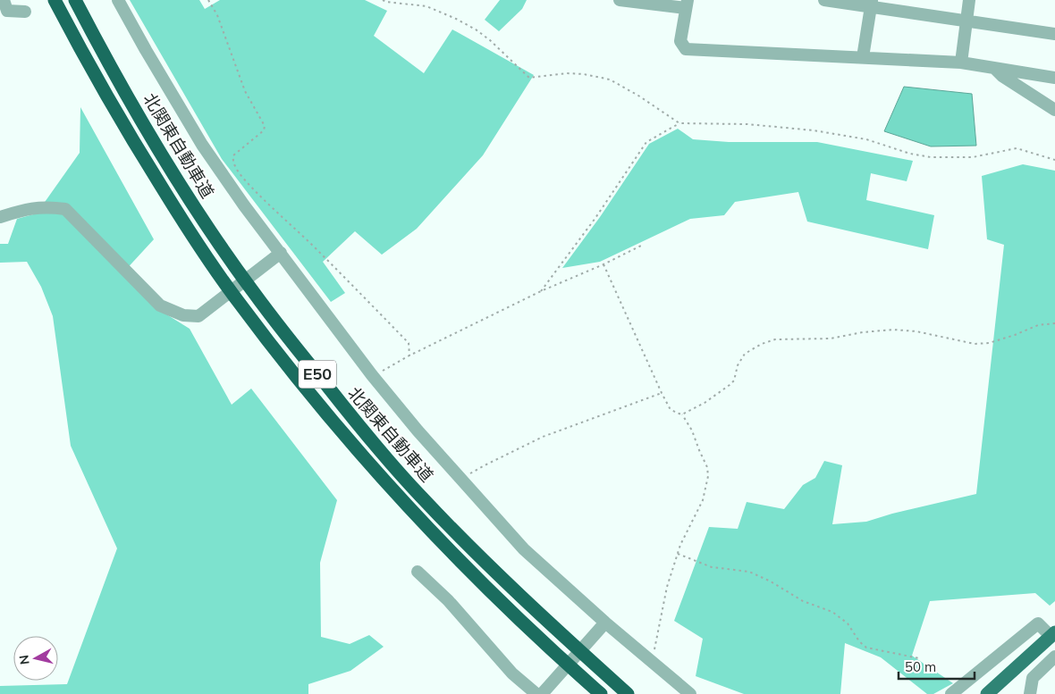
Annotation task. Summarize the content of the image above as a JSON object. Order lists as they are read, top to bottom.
{
  "streets": {
    "highway": ["北関東自動車道", "E50"]
  },
  "scale_bar": "50 m",
  "north": "left"
}
